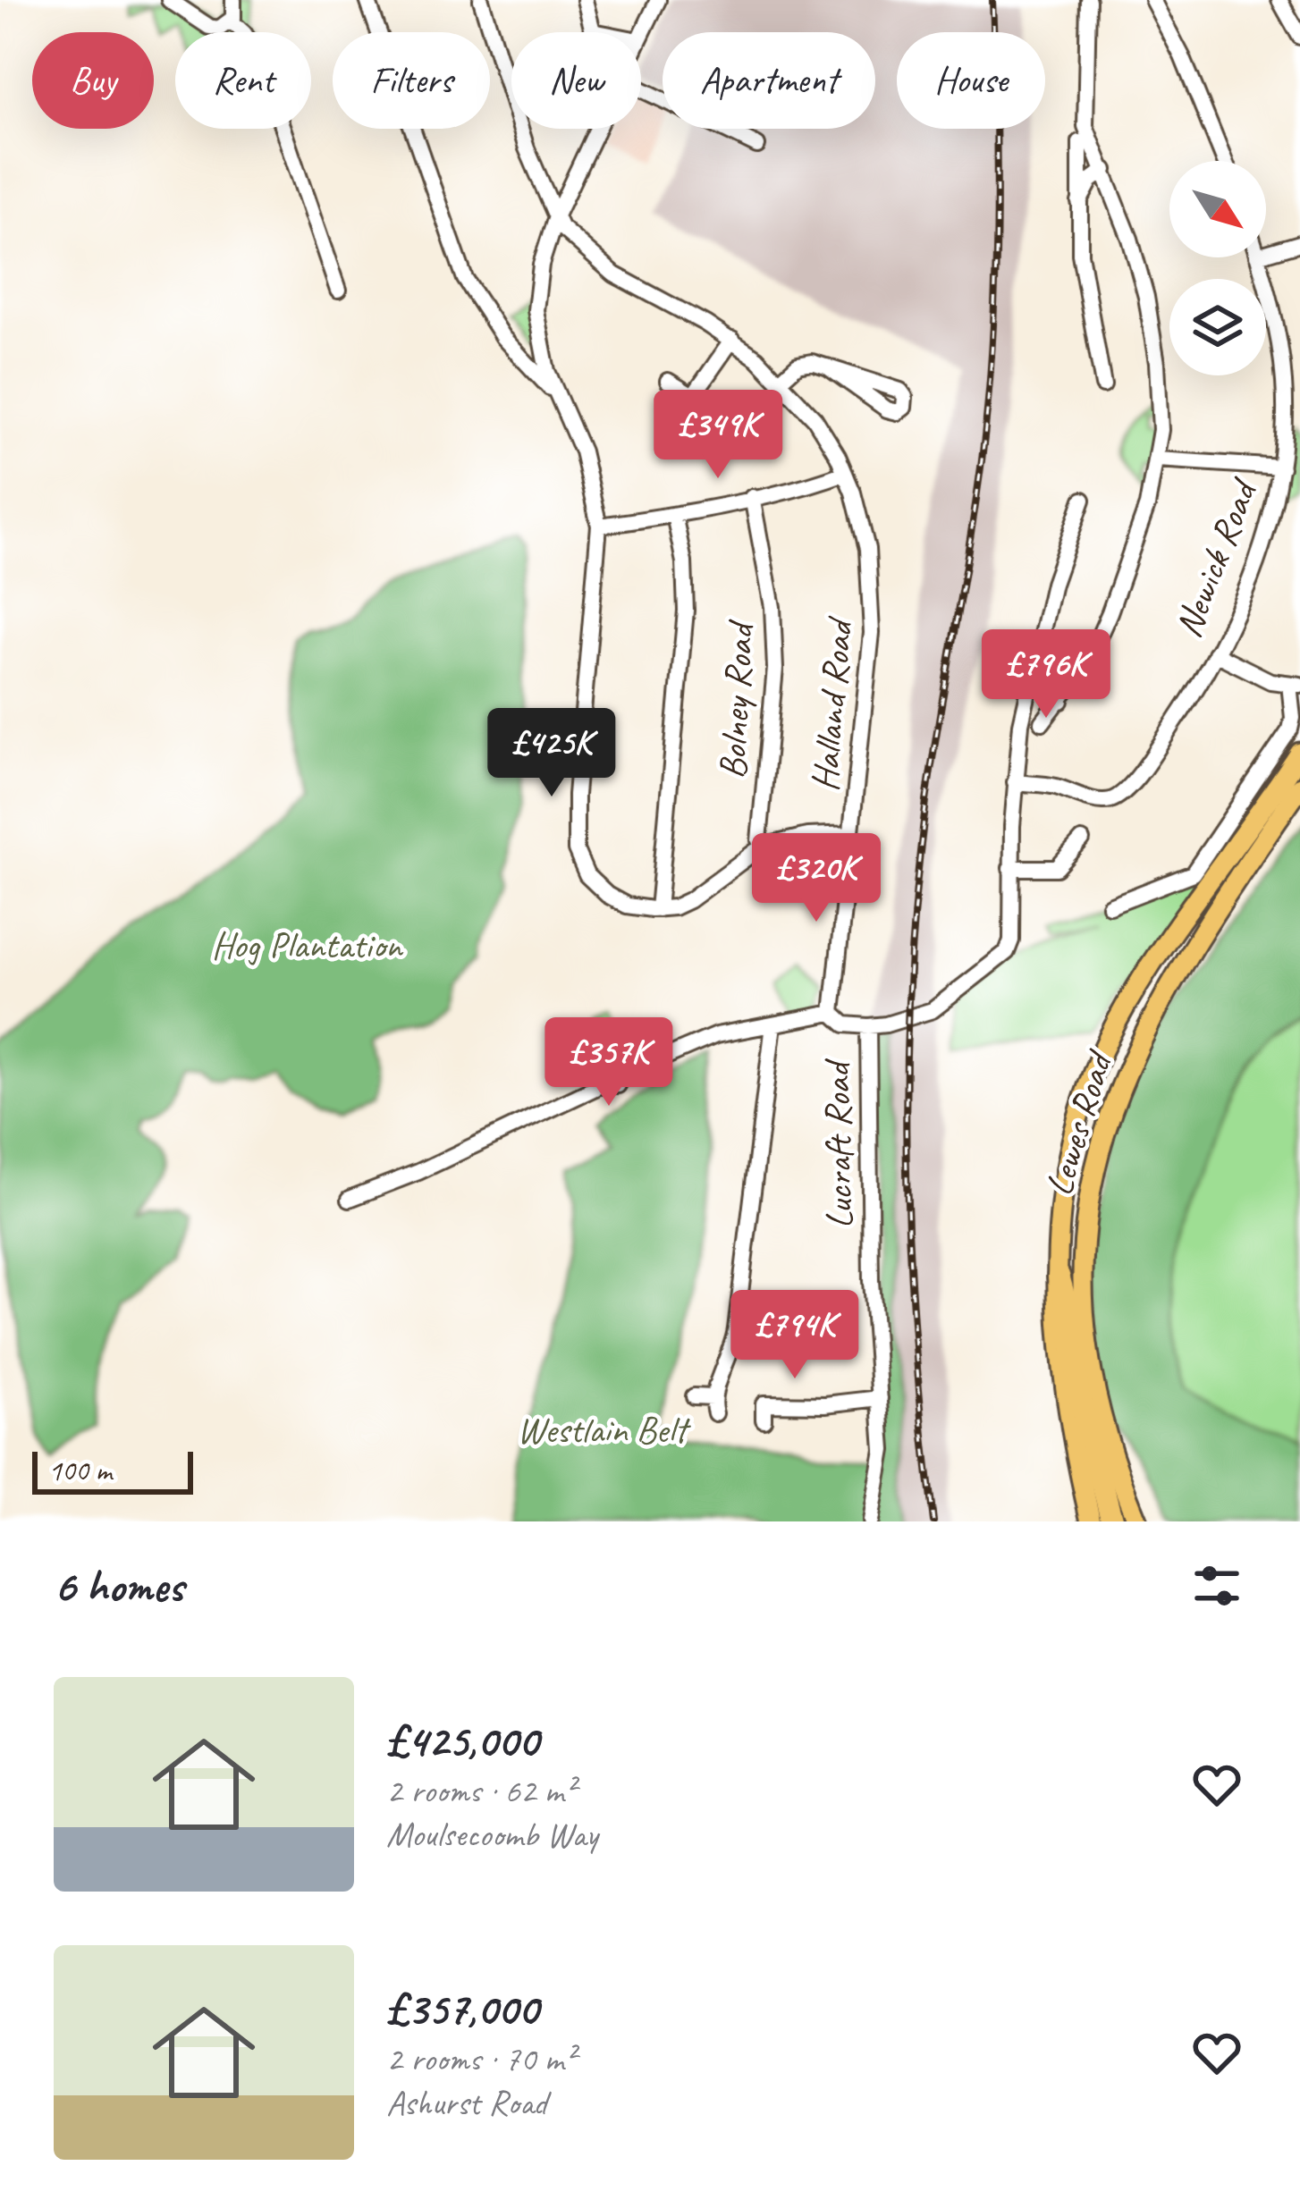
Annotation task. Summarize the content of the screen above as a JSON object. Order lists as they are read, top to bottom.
{
  "streets": {
    "main road": ["Lewes Road"],
    "street": [
      "Newick Road",
      "Bolney Road",
      "Halland Road",
      "Lucraft Road"
    ]
  },
  "parks": ["Hog Plantation", "Westlain Belt"],
  "scale_bar": "100 m",
  "north": "bottom right",
  "page": {
    "chip": [
      "Buy",
      "Rent",
      "Filters",
      "New",
      "Apartment",
      "House"
    ],
    "price": [
      "£349K",
      "£796K",
      "£425K",
      "£320K",
      "£357K",
      "£794K"
    ],
    "scale": "100 m",
    "heading": "6 homes",
    "list": [
      {
        "name": "£425,000",
        "note": "2 rooms · 62 m² · Moulsecoomb Way"
      },
      {
        "name": "£357,000",
        "note": "2 rooms · 70 m² · Ashurst Road"
      }
    ]
  }
}
